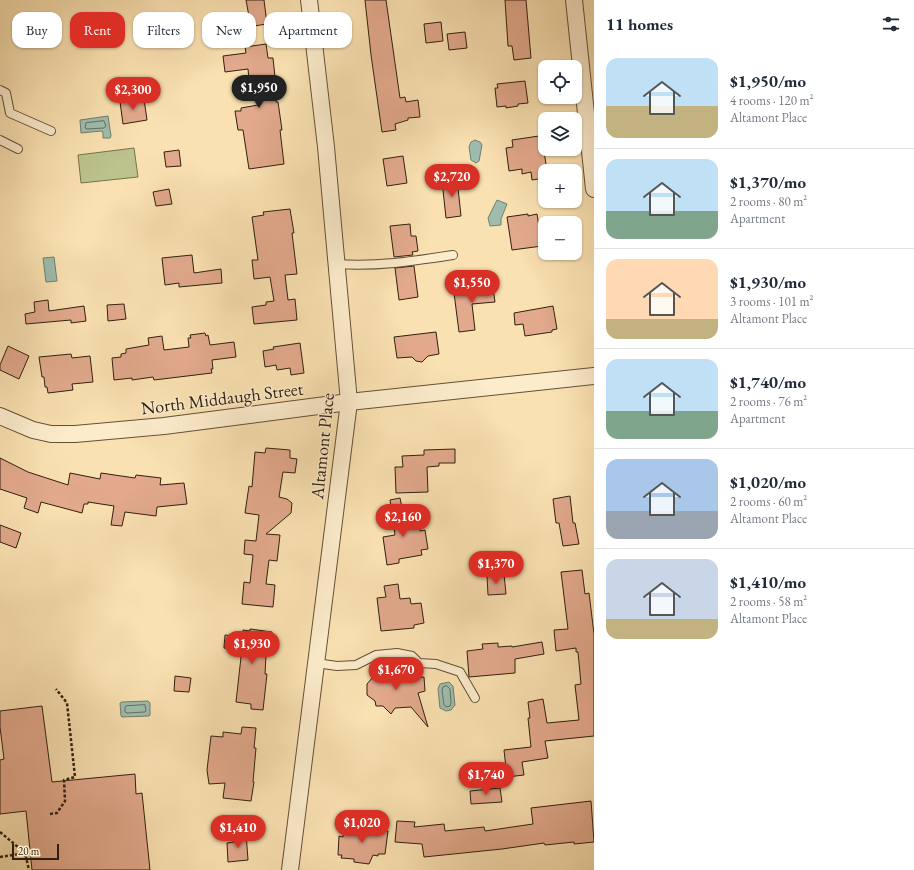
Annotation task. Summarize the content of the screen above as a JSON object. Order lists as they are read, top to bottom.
{
  "streets": {
    "street": ["North Middaugh Street", "Altamont Place"]
  },
  "crossings": [
    ["North Middaugh Street", "Altamont Place"]
  ],
  "scale_bar": "20 m",
  "page": {
    "heading": "11 homes",
    "chip": [
      "Buy",
      "Rent",
      "Filters",
      "New",
      "Apartment"
    ],
    "list": [
      {
        "name": "$1,950/mo",
        "note": "4 rooms · 120 m² · Altamont Place"
      },
      {
        "name": "$1,370/mo",
        "note": "2 rooms · 80 m² · Apartment"
      },
      {
        "name": "$1,930/mo",
        "note": "3 rooms · 101 m² · Altamont Place"
      },
      {
        "name": "$1,740/mo",
        "note": "2 rooms · 76 m² · Apartment"
      },
      {
        "name": "$1,020/mo",
        "note": "2 rooms · 60 m² · Altamont Place"
      },
      {
        "name": "$1,410/mo",
        "note": "2 rooms · 58 m² · Altamont Place"
      }
    ],
    "map_buttons": ["+", "−"],
    "price": [
      "$1,950",
      "$2,300",
      "$2,720",
      "$1,550",
      "$2,160",
      "$1,370",
      "$1,930",
      "$1,670",
      "$1,740",
      "$1,020",
      "$1,410"
    ],
    "scale": "20 m"
  }
}
